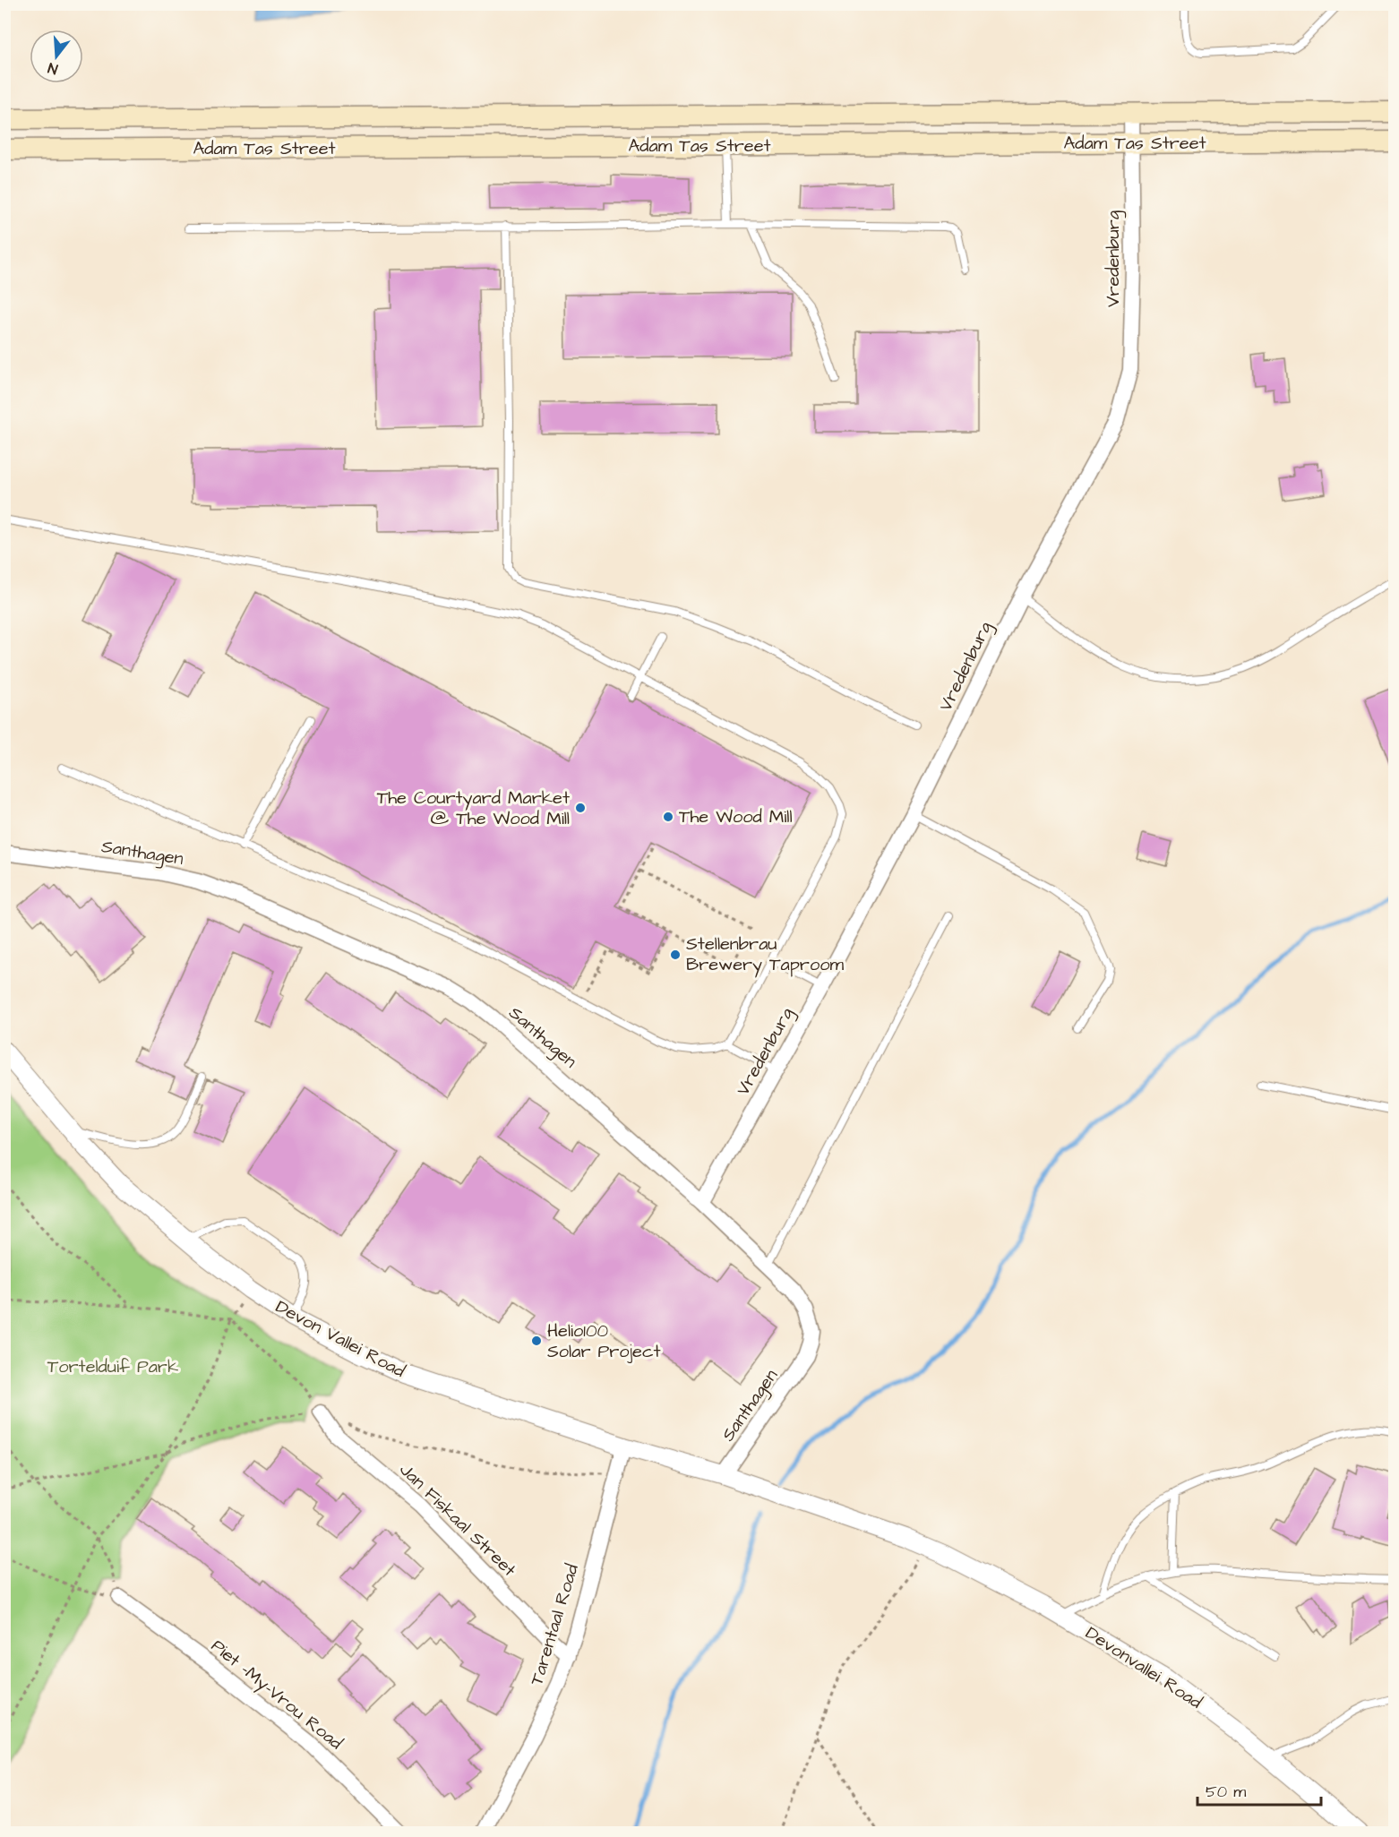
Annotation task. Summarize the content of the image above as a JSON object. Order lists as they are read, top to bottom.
{
  "streets": {
    "main road": ["Adam Tas Street"],
    "street": [
      "Vredenburg",
      "Santhagen",
      "Devon Vallei Road",
      "Jan Fiskaal Street",
      "Tarentaal Road",
      "Devonvallei Road",
      "Piet -My-Vrou Road"
    ]
  },
  "crossings": [
    ["Adam Tas Street", "Vredenburg"],
    ["Vredenburg", "Santhagen"],
    ["Santhagen", "Devon Vallei Road"],
    ["Devon Vallei Road", "Tarentaal Road"],
    ["Devon Vallei Road", "Devonvallei Road"],
    ["Jan Fiskaal Street", "Tarentaal Road"]
  ],
  "parks": ["Tortelduif Park"],
  "places": [
    "The Courtyard Market @ The Wood Mill",
    "The Wood Mill",
    "Stellenbrau Brewery Taproom",
    "Helio100 Solar Project"
  ],
  "scale_bar": "50 m",
  "north": "bottom"
}
